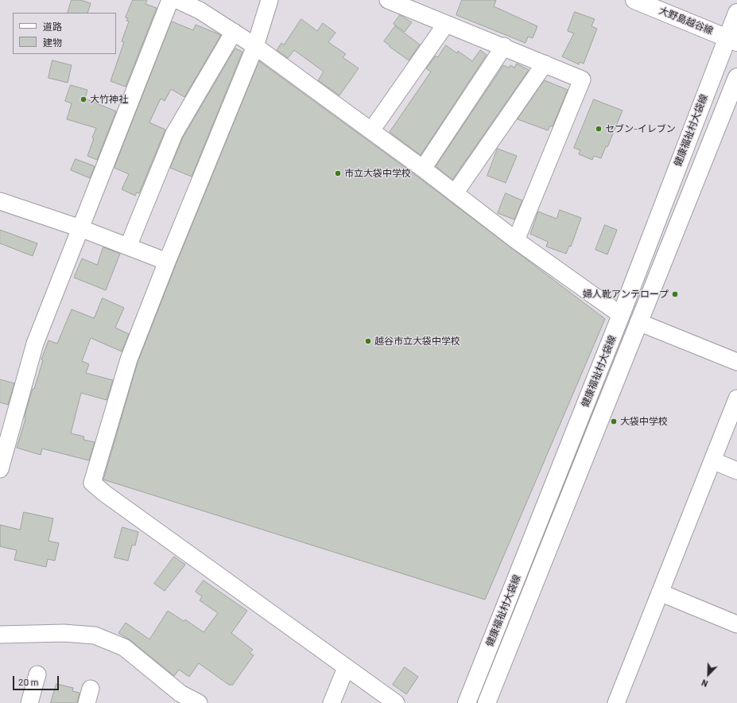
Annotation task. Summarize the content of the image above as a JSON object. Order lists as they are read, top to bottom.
{
  "streets": {
    "street": ["大野島越谷線", "健康福祉村大袋線"]
  },
  "crossings": [
    ["大野島越谷線", "健康福祉村大袋線"]
  ],
  "places": [
    "大竹神社",
    "セブン-イレブン",
    "市立大袋中学校",
    "婦人靴アンテロープ",
    "越谷市立大袋中学校",
    "大袋中学校"
  ],
  "legend": ["道路", "建物"],
  "scale_bar": "20 m",
  "north": "bottom left"
}
